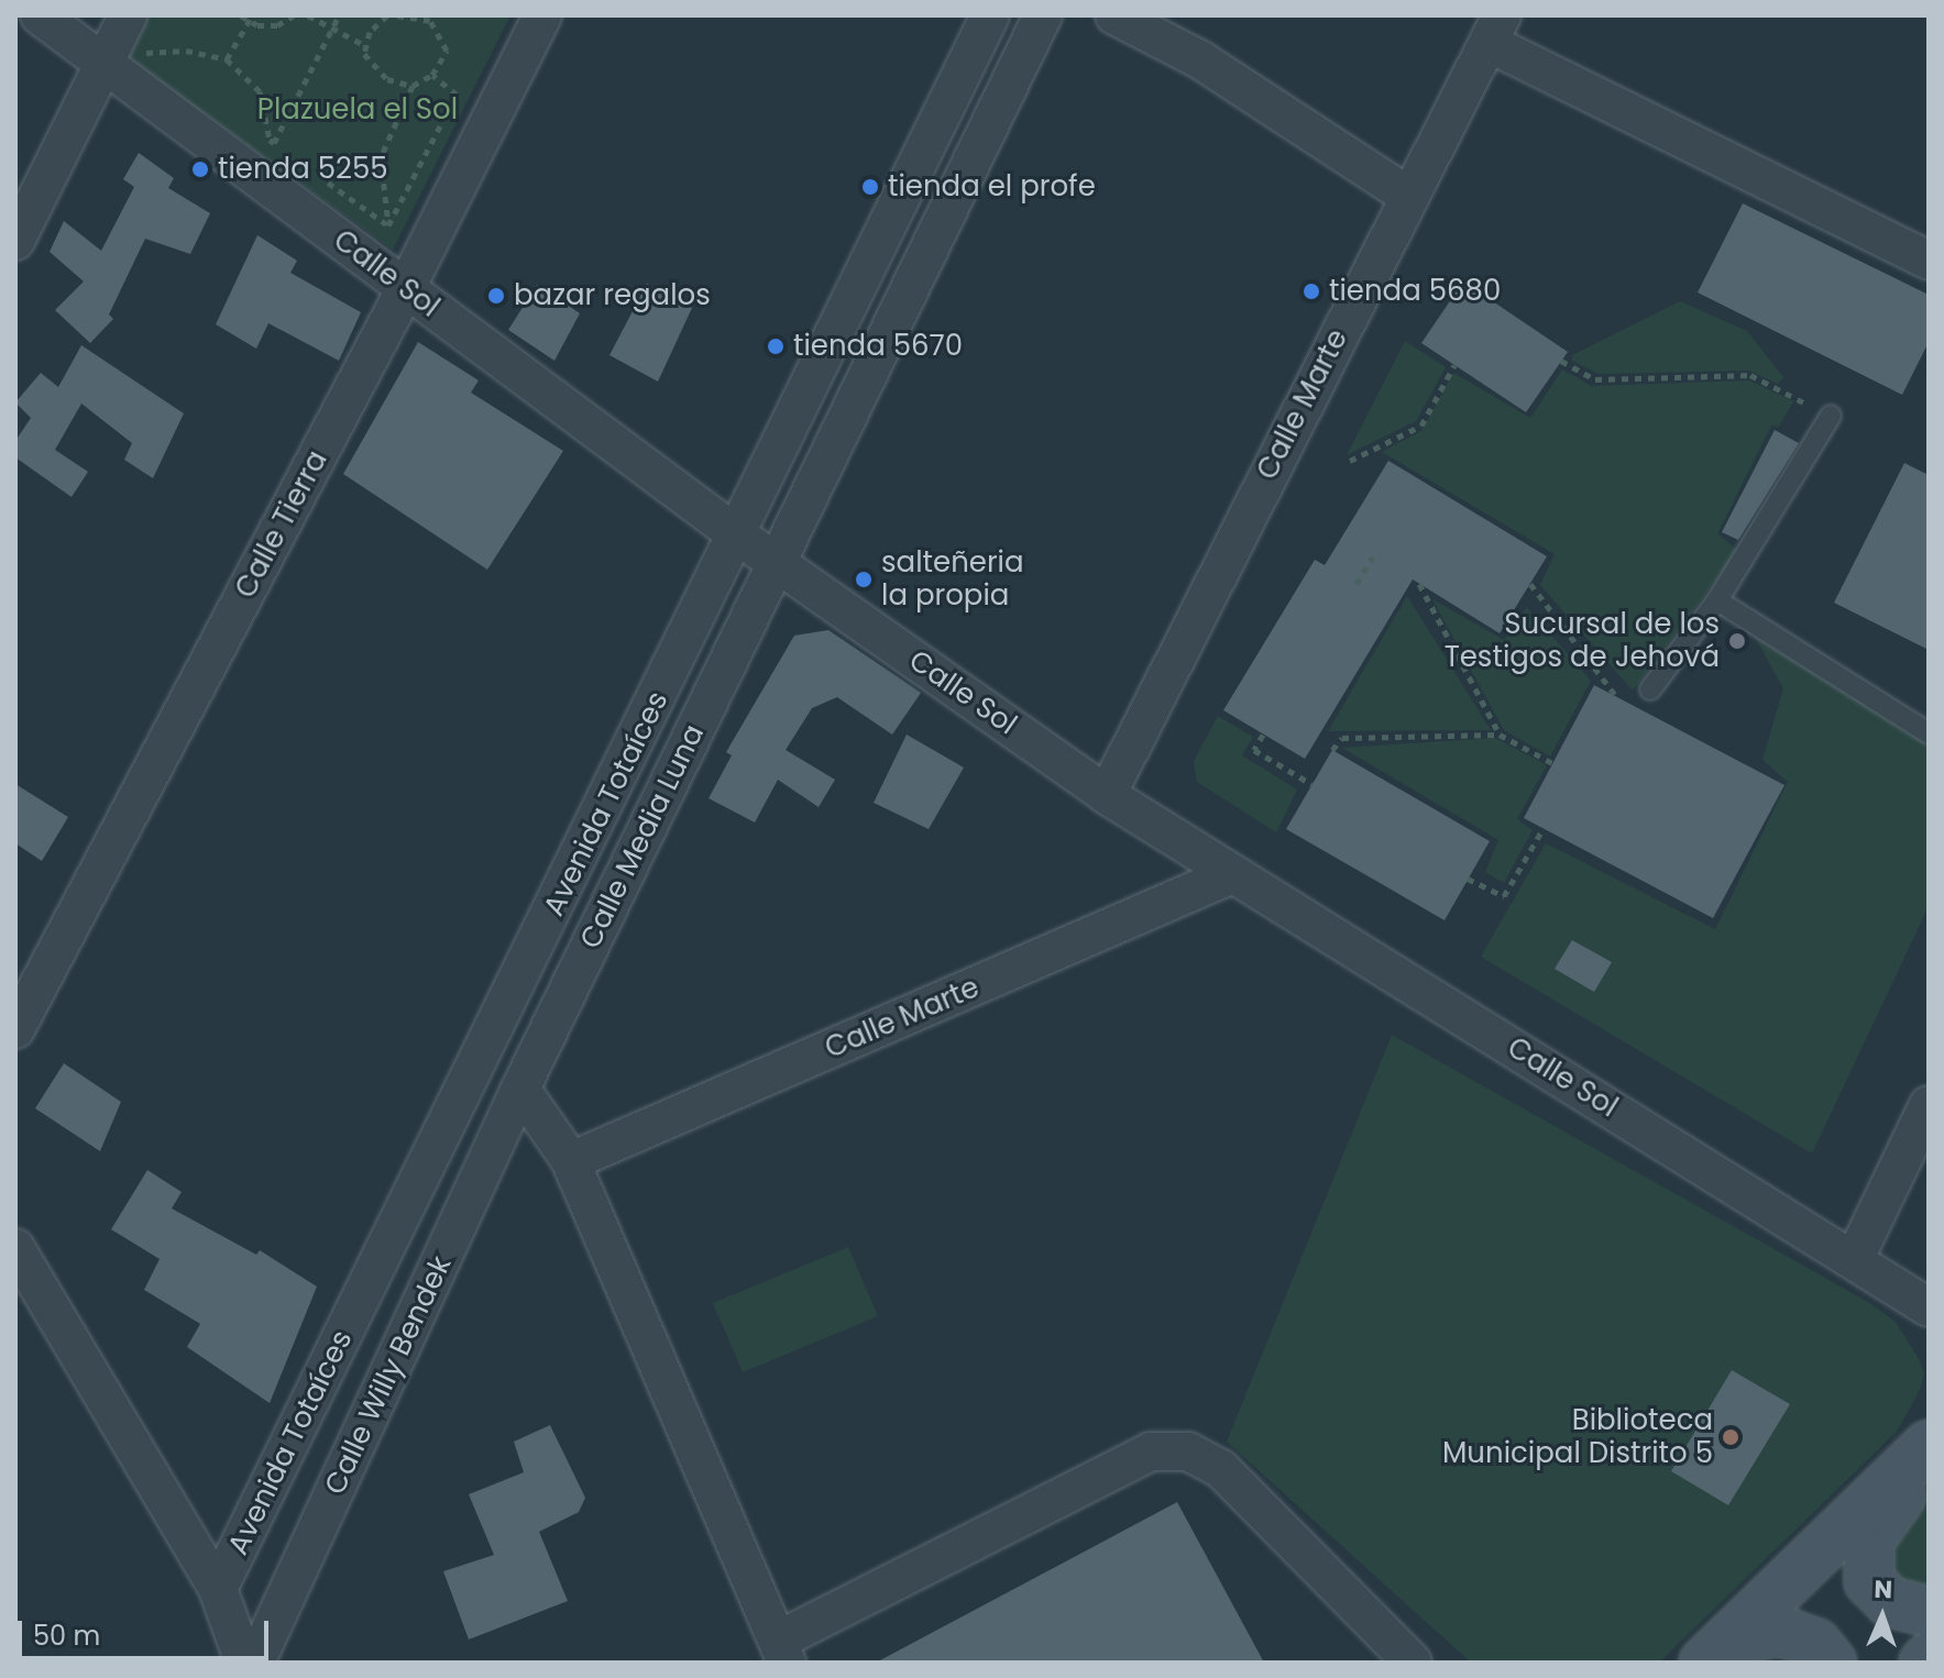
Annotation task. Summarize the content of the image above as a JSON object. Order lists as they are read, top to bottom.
{
  "streets": {
    "street": [
      "Calle Sol",
      "Calle Marte",
      "Calle Tierra",
      "Avenida Totaíces",
      "Calle Media Luna",
      "Calle Willy Bendek"
    ]
  },
  "crossings": [
    ["Calle Sol", "Calle Marte"],
    ["Calle Sol", "Calle Tierra"],
    ["Calle Sol", "Avenida Totaíces"],
    ["Calle Sol", "Calle Media Luna"],
    ["Calle Media Luna", "Calle Willy Bendek"]
  ],
  "parks": ["Plazuela el Sol"],
  "places": [
    "tienda 5255",
    "tienda el profe",
    "tienda 5680",
    "bazar regalos",
    "tienda 5670",
    "salteñeria la propia",
    "Sucursal de los Testigos de Jehová",
    "Biblioteca Municipal Distrito 5"
  ],
  "scale_bar": "50 m",
  "north": "top"
}
